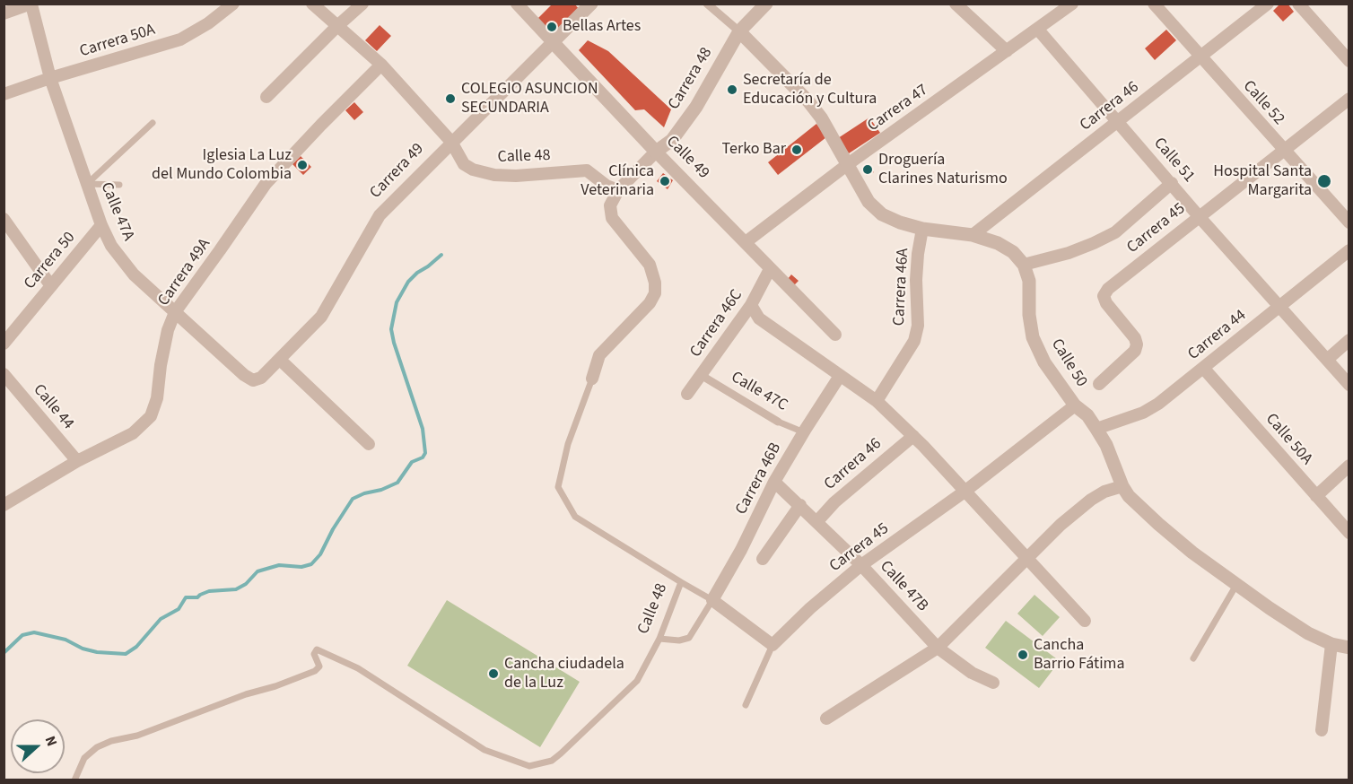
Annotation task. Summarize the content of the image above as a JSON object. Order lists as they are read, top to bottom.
{
  "streets": {
    "street": [
      "Carrera 50A",
      "Carrera 48",
      "Calle 52",
      "Carrera 46",
      "Carrera 47",
      "Calle 48",
      "Calle 49",
      "Calle 51",
      "Carrera 49",
      "Calle 47A",
      "Carrera 45",
      "Carrera 50",
      "Carrera 49A",
      "Carrera 46A",
      "Carrera 46C",
      "Carrera 44",
      "Calle 50",
      "Calle 47C",
      "Calle 44",
      "Calle 50A",
      "Carrera 46B",
      "Calle 47B"
    ]
  },
  "crossings": [
    ["Carrera 50A", "Calle 47A"],
    ["Carrera 48", "Calle 48"],
    ["Carrera 48", "Calle 49"],
    ["Calle 52", "Carrera 46"],
    ["Calle 52", "Carrera 45"],
    ["Carrera 46", "Calle 51"],
    ["Carrera 46", "Calle 47B"],
    ["Carrera 47", "Calle 49"],
    ["Carrera 47", "Calle 51"],
    ["Calle 48", "Carrera 49"],
    ["Calle 48", "Carrera 49A"],
    ["Calle 49", "Carrera 49"],
    ["Calle 49", "Carrera 46C"],
    ["Calle 51", "Carrera 45"],
    ["Calle 51", "Carrera 44"],
    ["Carrera 49", "Calle 47A"],
    ["Calle 47A", "Carrera 50"],
    ["Calle 47A", "Carrera 49A"],
    ["Carrera 45", "Calle 50"],
    ["Carrera 45", "Calle 47B"],
    ["Carrera 49A", "Calle 44"],
    ["Carrera 46C", "Calle 47C"],
    ["Carrera 44", "Calle 50"],
    ["Carrera 44", "Calle 50A"],
    ["Calle 47C", "Carrera 46B"],
    ["Carrera 46B", "Calle 47B"]
  ],
  "places": [
    "Bellas Artes",
    "Secretaría de Educación y Cultura",
    "COLEGIO ASUNCION SECUNDARIA",
    "Terko Bar",
    "Iglesia La Luz del Mundo Colombia",
    "Droguería Clarines Naturismo",
    "Clínica Veterinaria",
    "Hospital Santa Margarita",
    "Cancha Barrio Fátima",
    "Cancha ciudadela de la Luz"
  ],
  "north": "right"
}
